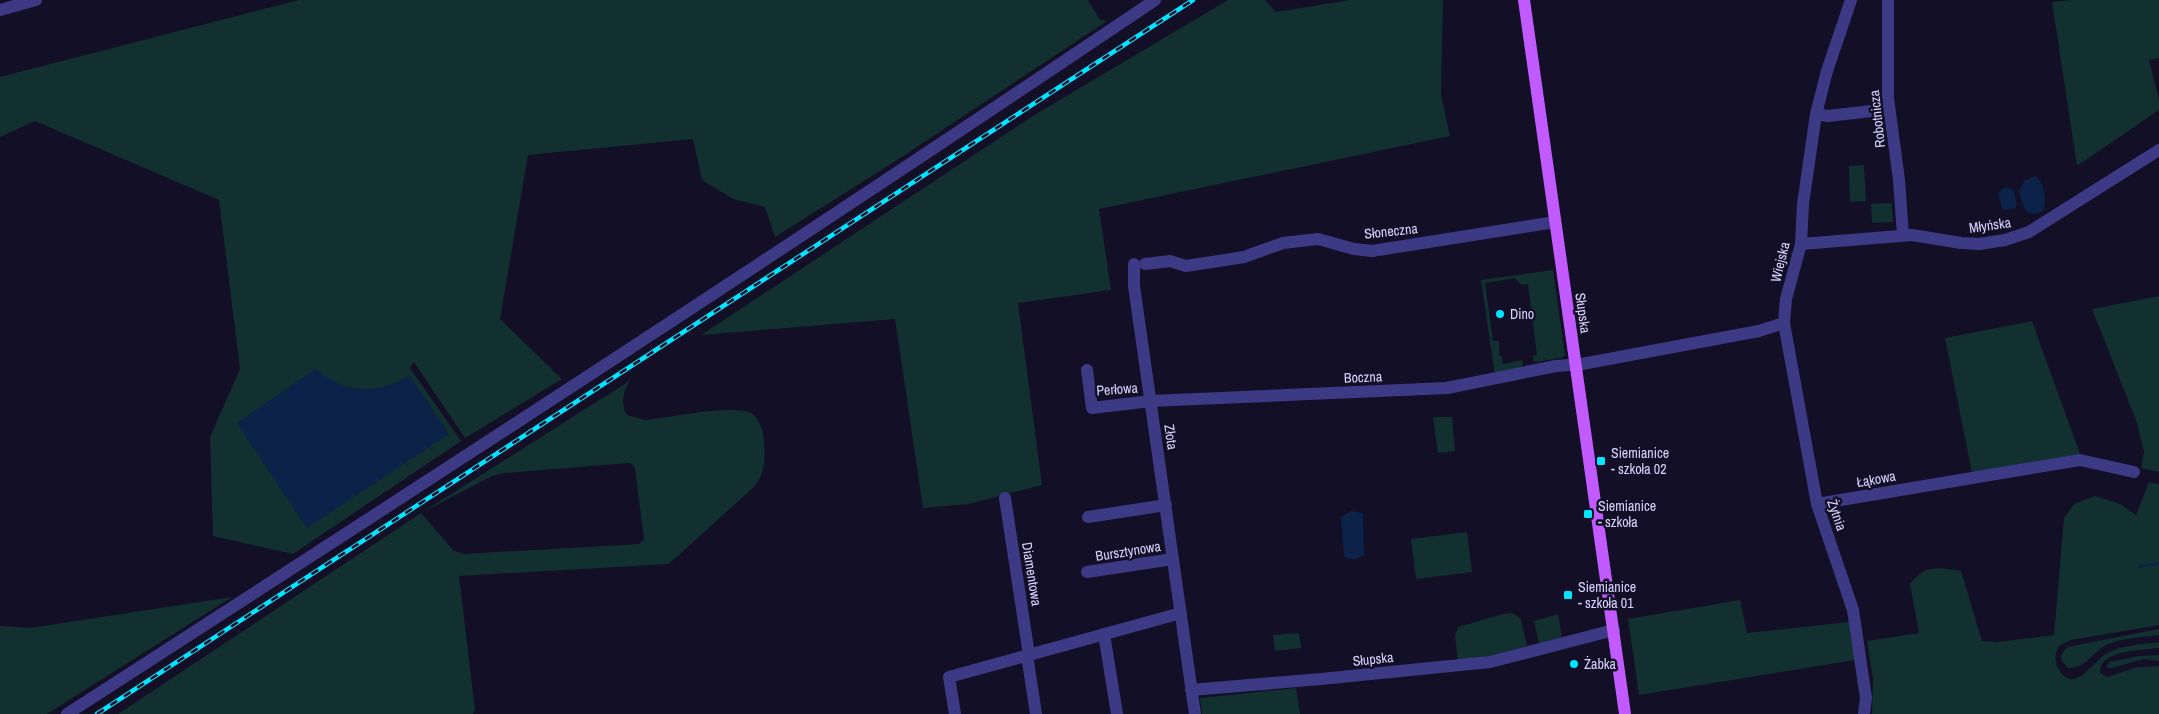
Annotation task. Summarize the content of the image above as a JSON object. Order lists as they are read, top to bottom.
{
  "streets": {
    "main road": ["Słupska"],
    "street": [
      "Robotnicza",
      "Młyńska",
      "Słoneczna",
      "Wiejska",
      "Boczna",
      "Perłowa",
      "Złota",
      "Łąkowa",
      "Żytnia",
      "Bursztynowa",
      "Diamentowa"
    ]
  },
  "crossings": [
    ["Robotnicza", "Młyńska"],
    ["Młyńska", "Wiejska"],
    ["Słoneczna", "Słupska"],
    ["Słoneczna", "Złota"],
    ["Wiejska", "Żytnia"],
    ["Słupska", "Boczna"],
    ["Słupska", "Złota"],
    ["Boczna", "Perłowa"],
    ["Boczna", "Złota"],
    ["Perłowa", "Złota"],
    ["Złota", "Bursztynowa"],
    ["Łąkowa", "Żytnia"]
  ],
  "places": {
    "other": ["Dino", "Żabka"],
    "transit": ["Siemianice - szkoła 02", "Siemianice - szkoła", "Siemianice - szkoła 01"]
  }
}
